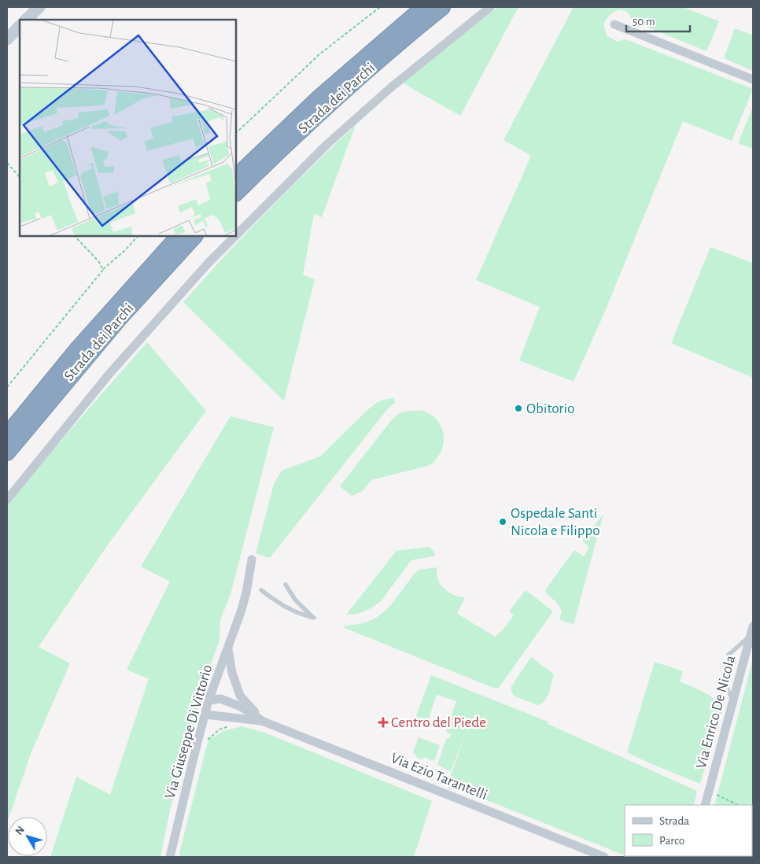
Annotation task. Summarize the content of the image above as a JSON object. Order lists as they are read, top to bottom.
{
  "streets": {
    "highway": ["Strada dei Parchi"],
    "street": ["Via Enrico De Nicola", "Via Giuseppe Di Vittorio", "Via Ezio Tarantelli"]
  },
  "places": {
    "other": ["Obitorio", "Ospedale Santi Nicola e Filippo"],
    "health": ["Centro del Piede"]
  },
  "legend": ["Strada", "Parco"],
  "scale_bar": "50 m",
  "north": "top left"
}
